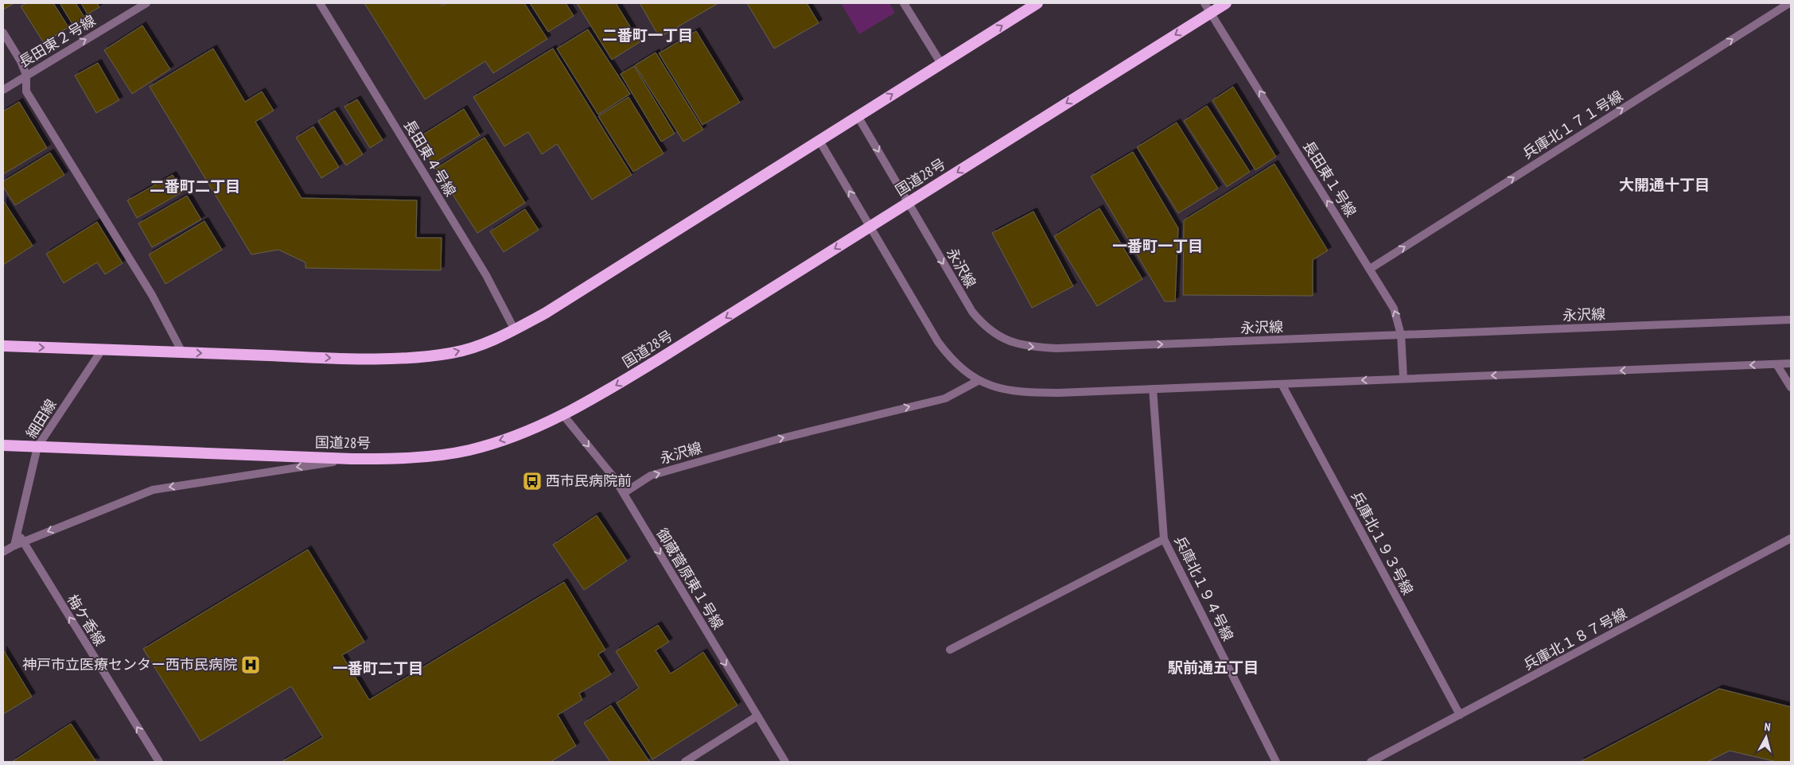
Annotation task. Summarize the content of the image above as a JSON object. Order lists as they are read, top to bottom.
{
  "streets": {
    "highway": ["国道28号"],
    "street": [
      "長田東２号線",
      "兵庫北１７１号線",
      "長田東４号線",
      "長田東１号線",
      "永沢線",
      "細田線",
      "兵庫北１９３号線",
      "御蔵菅原東１号線",
      "兵庫北１９４号線",
      "梅ケ香線",
      "兵庫北１８７号線"
    ]
  },
  "crossings": [
    ["兵庫北１７１号線", "長田東１号線"],
    ["国道28号", "長田東１号線"],
    ["国道28号", "永沢線"],
    ["国道28号", "細田線"],
    ["国道28号", "御蔵菅原東１号線"],
    ["長田東１号線", "永沢線"],
    ["永沢線", "御蔵菅原東１号線"],
    ["細田線", "梅ケ香線"],
    ["兵庫北１９３号線", "兵庫北１８７号線"]
  ],
  "one_way": [
    "長田東２号線",
    "兵庫北１７１号線",
    "国道28号",
    "長田東１号線",
    "御蔵菅原東１号線",
    "梅ケ香線"
  ],
  "districts": [
    "二番町一丁目",
    "大開通十丁目",
    "二番町二丁目",
    "一番町一丁目",
    "駅前通五丁目",
    "一番町二丁目"
  ],
  "places": {
    "bus stop": ["西市民病院前"],
    "hospital": ["神戸市立医療センター西市民病院"]
  },
  "north": "top"
}
